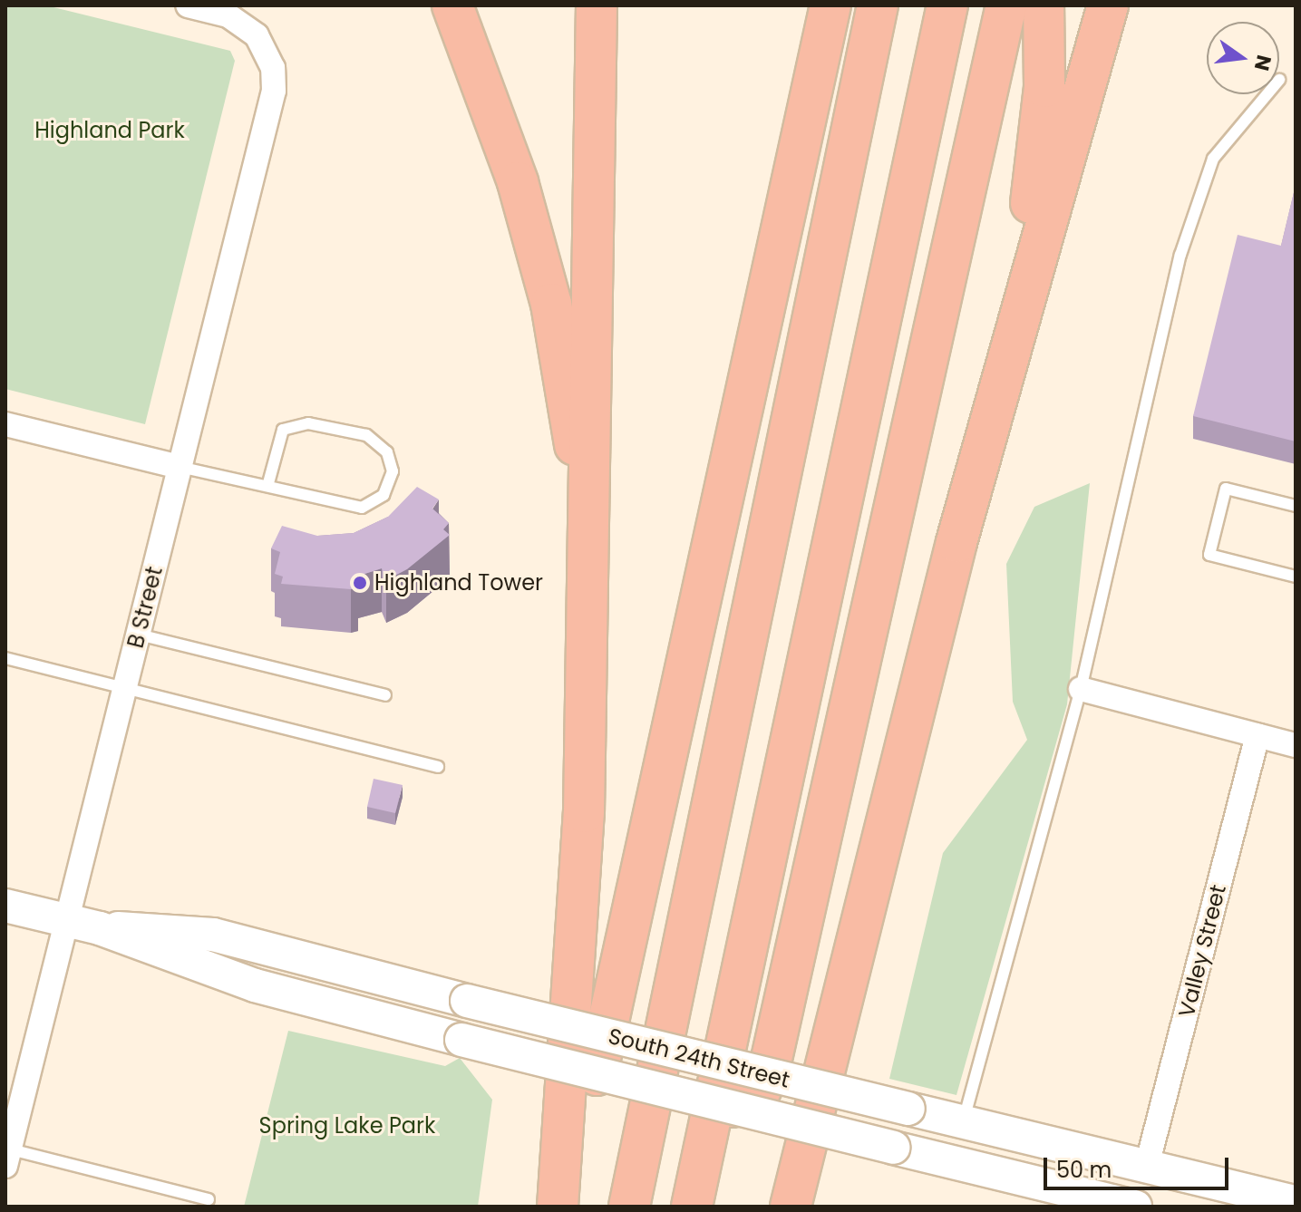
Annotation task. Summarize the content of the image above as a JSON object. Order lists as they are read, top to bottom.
{
  "streets": {
    "main road": ["South 24th Street"],
    "street": ["B Street", "Valley Street"]
  },
  "crossings": [
    ["B Street", "South 24th Street"],
    ["Valley Street", "South 24th Street"]
  ],
  "parks": ["Highland Park", "Spring Lake Park"],
  "places": ["Highland Tower"],
  "scale_bar": "50 m",
  "north": "right"
}
